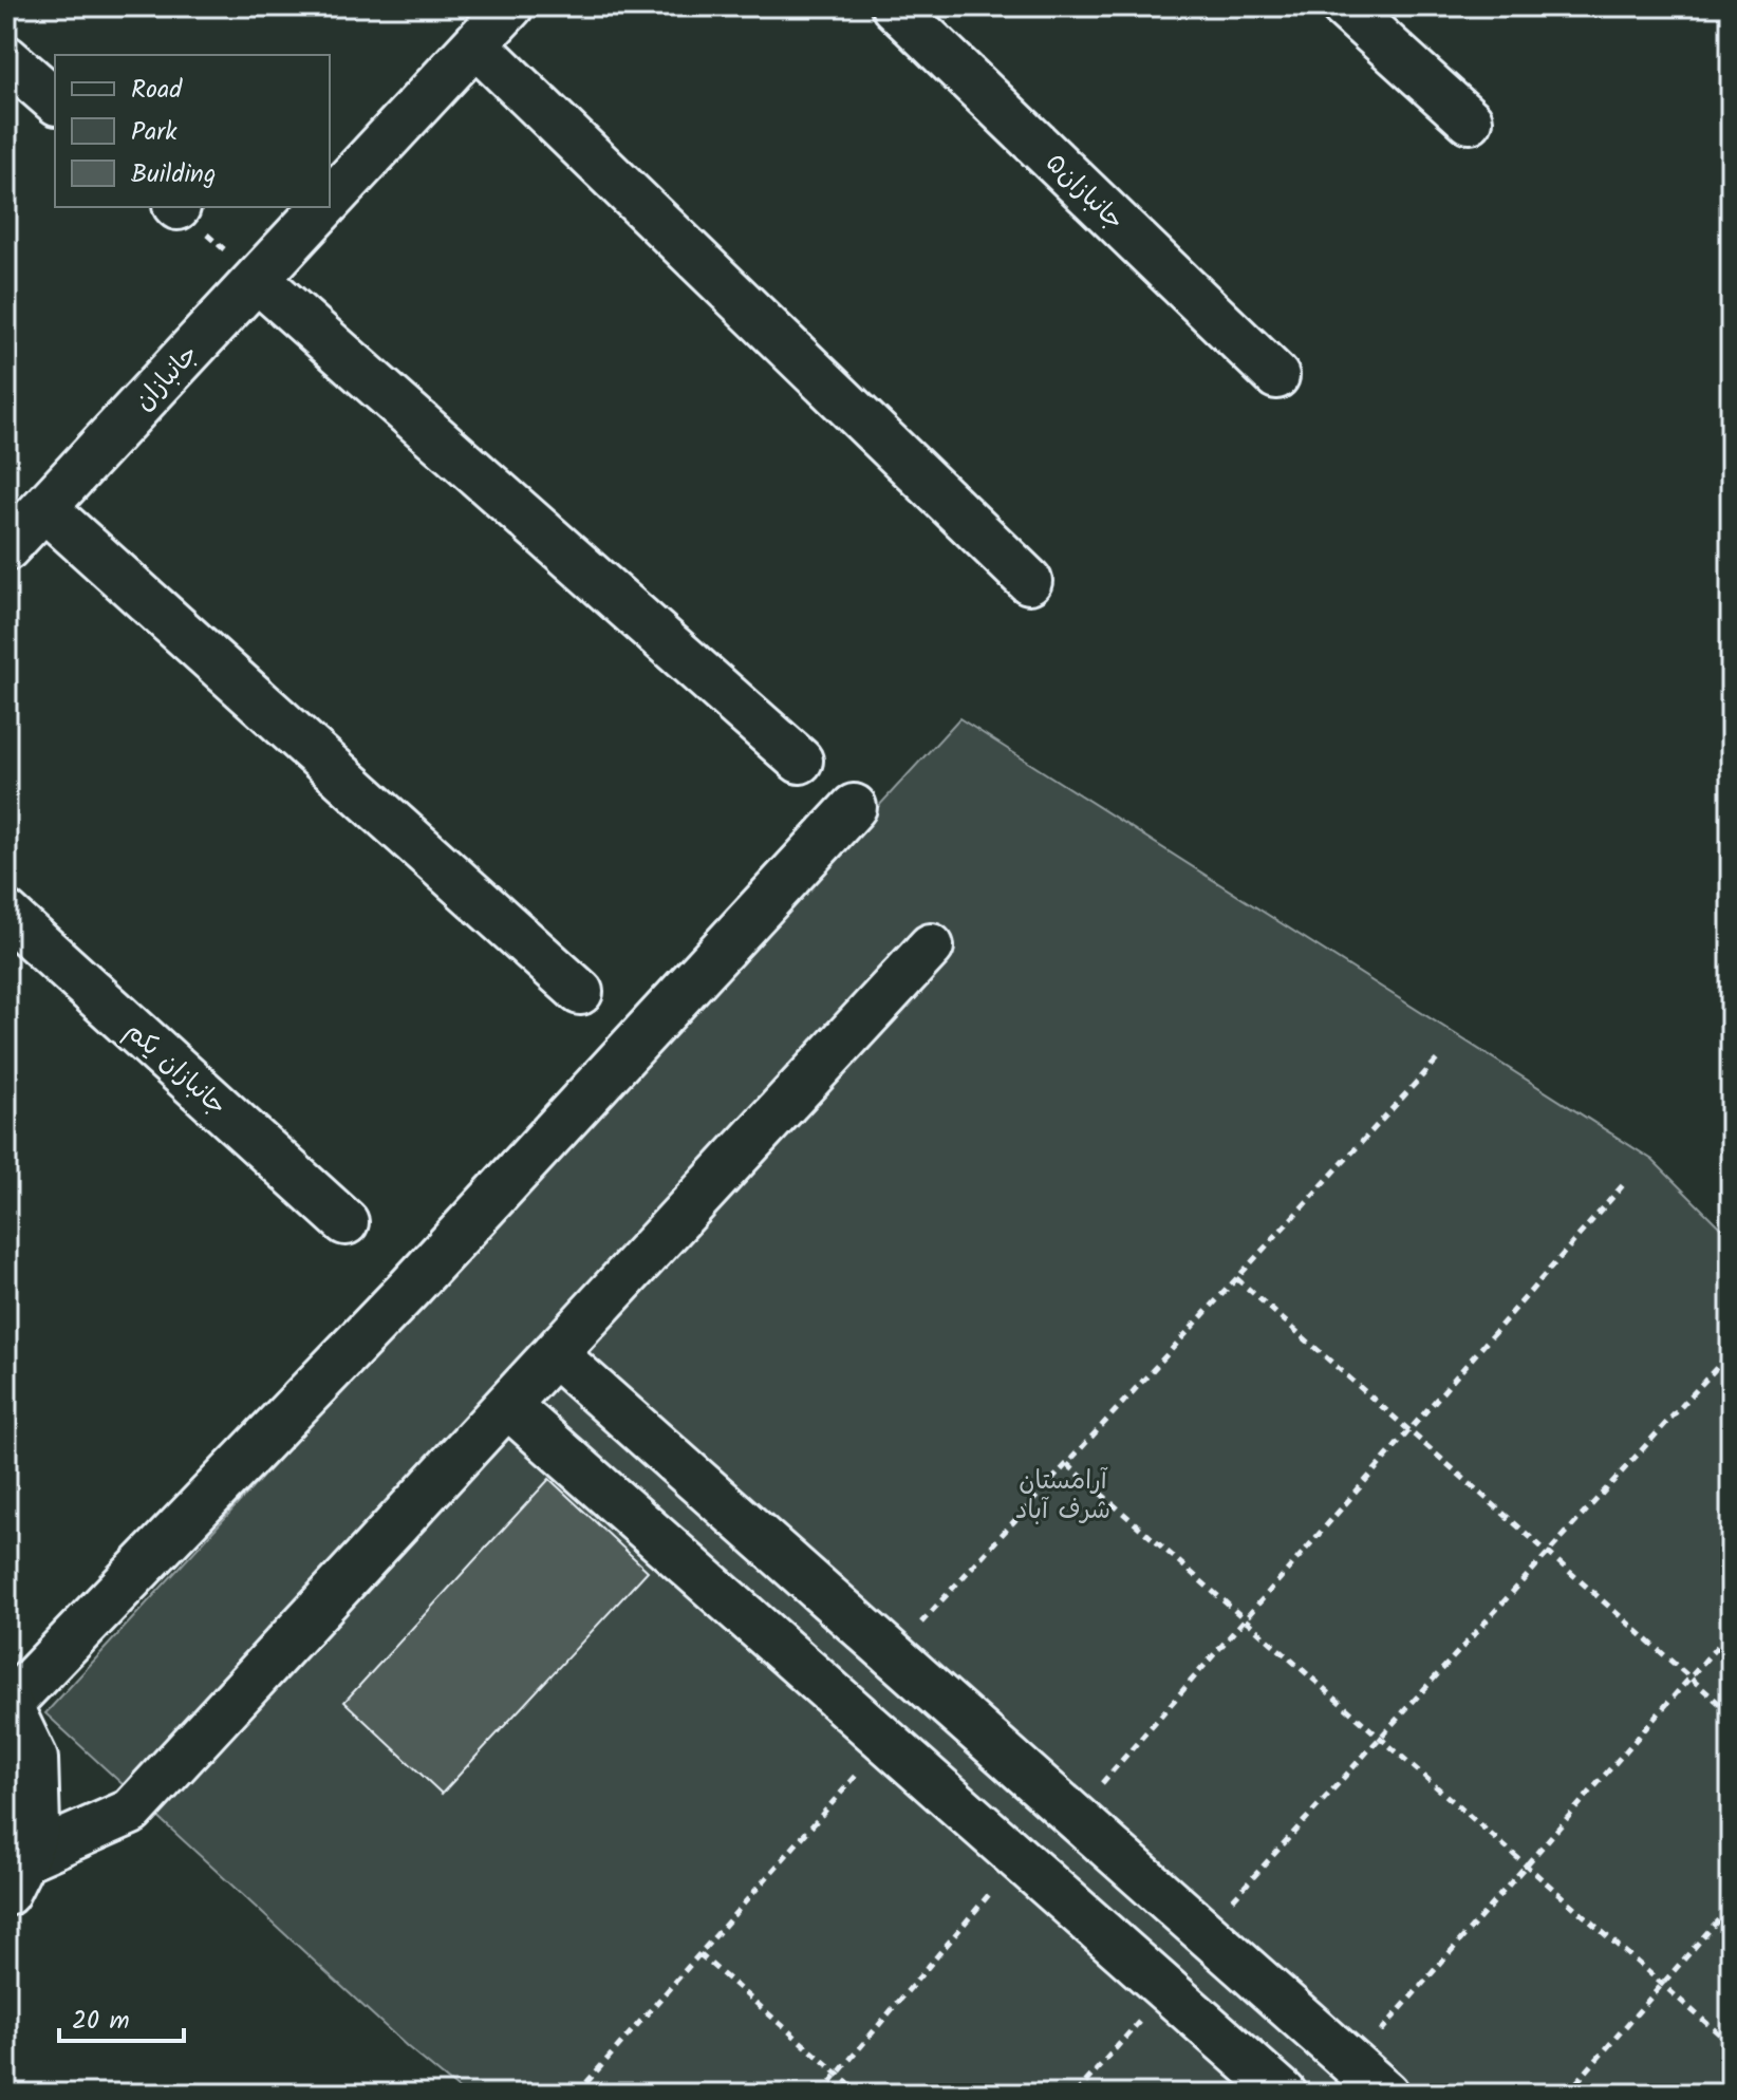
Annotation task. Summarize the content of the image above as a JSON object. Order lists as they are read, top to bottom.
{
  "streets": {
    "street": ["جانبازان۵", "جانبازان", "جانبازان یکم"]
  },
  "parks": ["آرامستان شرف آباد"],
  "legend": ["Road", "Park", "Building"],
  "scale_bar": "20 m"
}
